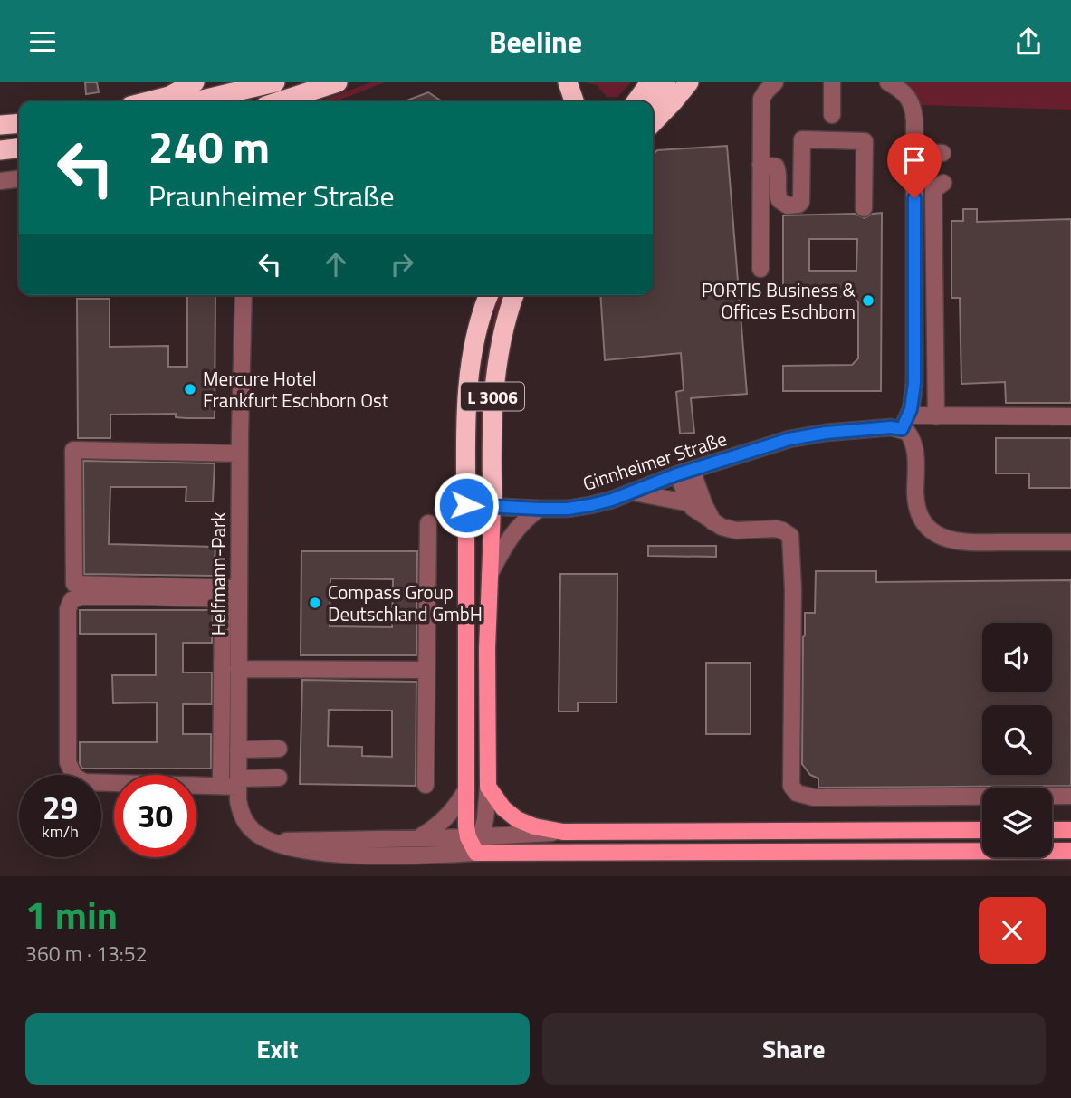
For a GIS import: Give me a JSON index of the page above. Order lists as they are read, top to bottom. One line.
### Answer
{"streets":{"highway":["L 3006"],"street":["Ginnheimer Straße","Helfmann-Park"]},"crossings":[["L 3006","Ginnheimer Straße"],["L 3006","Helfmann-Park"]],"places":["PORTIS Business & Offices Eschborn","Mercure Hotel Frankfurt Eschborn Ost","Compass Group Deutschland GmbH"],"page":{"header":"Beeline","turn":["240 m","Praunheimer Straße"],"speed":"29 km/h","limit":"30","heading":["1 min","360 m · 13:52"],"buttons":["Exit","Share"]}}
